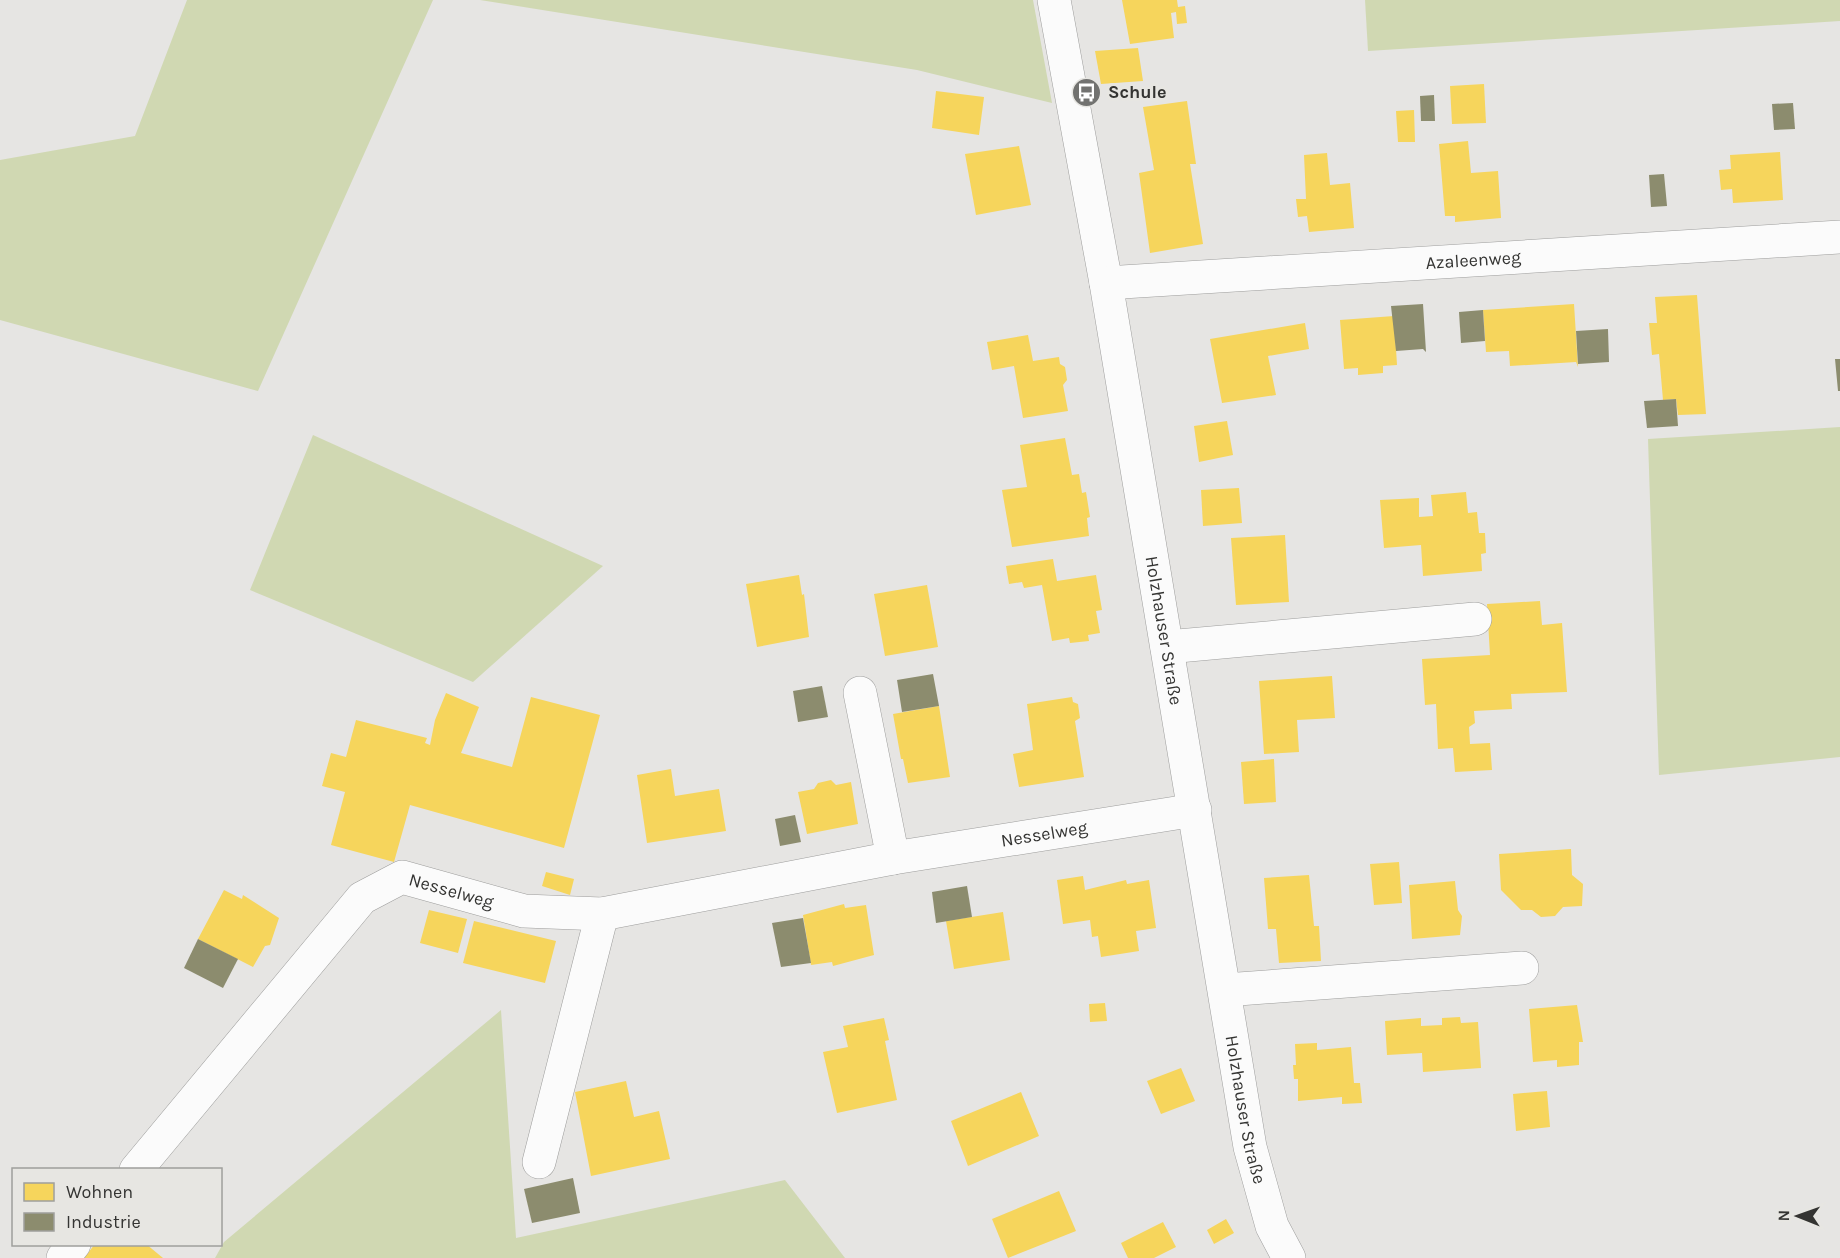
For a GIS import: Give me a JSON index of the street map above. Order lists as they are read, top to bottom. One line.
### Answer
{"streets":{"street":["Azaleenweg","Holzhauser Straße","Nesselweg"]},"crossings":[["Azaleenweg","Holzhauser Straße"],["Holzhauser Straße","Nesselweg"]],"places":{"bus stop":["Schule"]},"legend":["Wohnen","Industrie"],"north":"left"}
